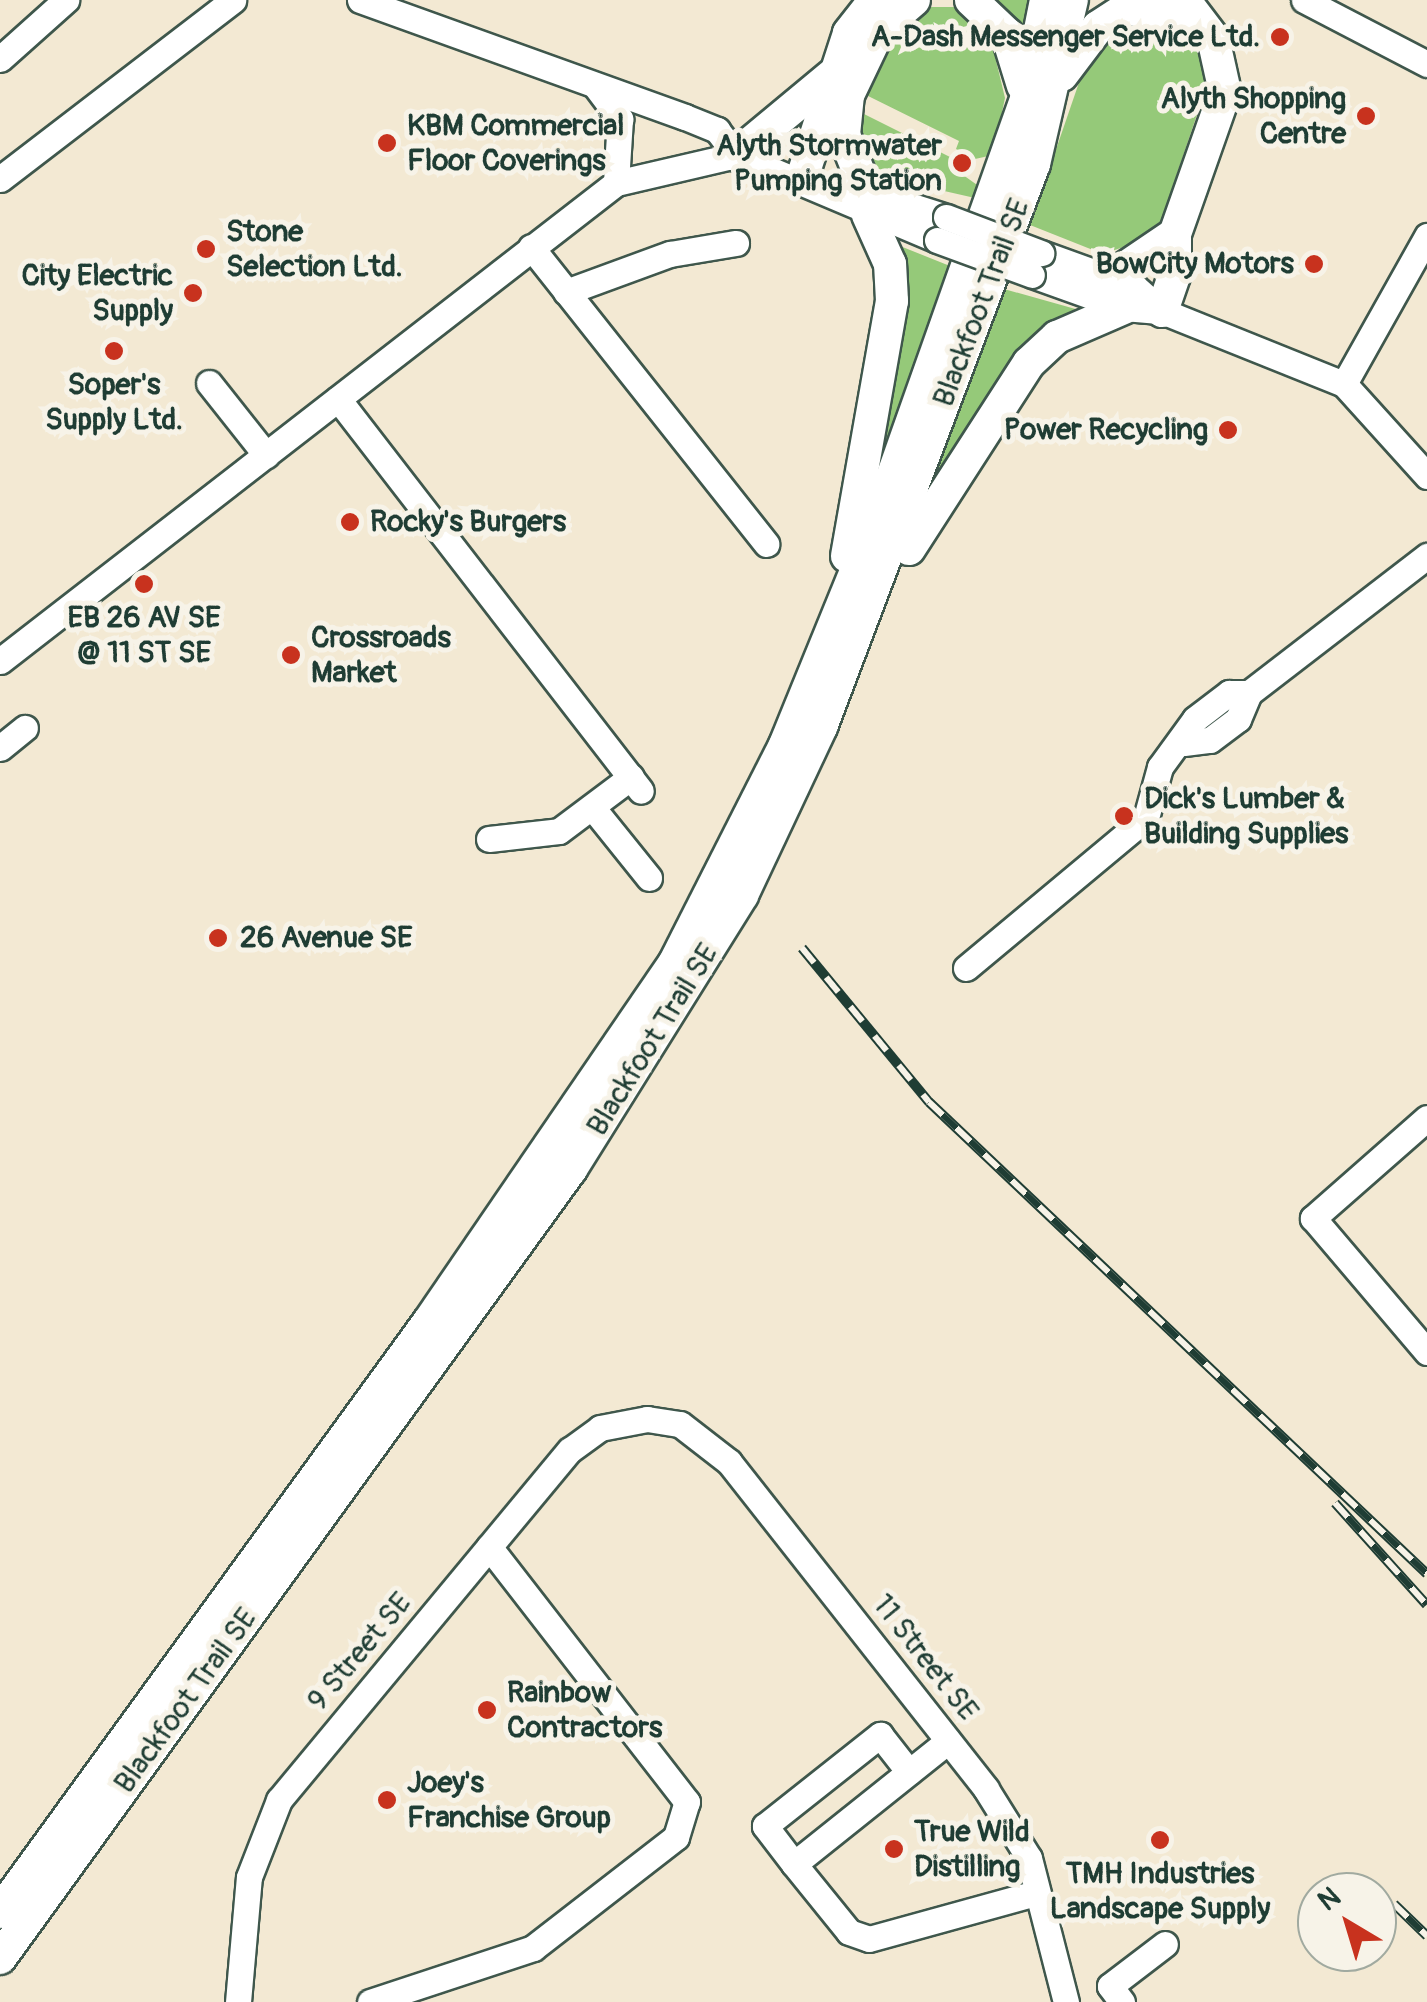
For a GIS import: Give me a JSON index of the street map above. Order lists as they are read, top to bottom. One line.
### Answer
{"streets":{"main road":["Blackfoot Trail SE"],"street":["9 Street SE","11 Street SE"]},"crossings":[["9 Street SE","11 Street SE"]],"places":["A-Dash Messenger Service Ltd.","Alyth Shopping Centre","KBM Commercial Floor Coverings","Alyth Stormwater Pumping Station","Stone Selection Ltd.","BowCity Motors","City Electric Supply","Soper's Supply Ltd.","Power Recycling","Rocky's Burgers","EB 26 AV SE @ 11 ST SE","Crossroads Market","Dick's Lumber & Building Supplies","26 Avenue SE","Rainbow Contractors","Joey's Franchise Group","TMH Industries Landscape Supply","True Wild Distilling"],"north":"top left"}
